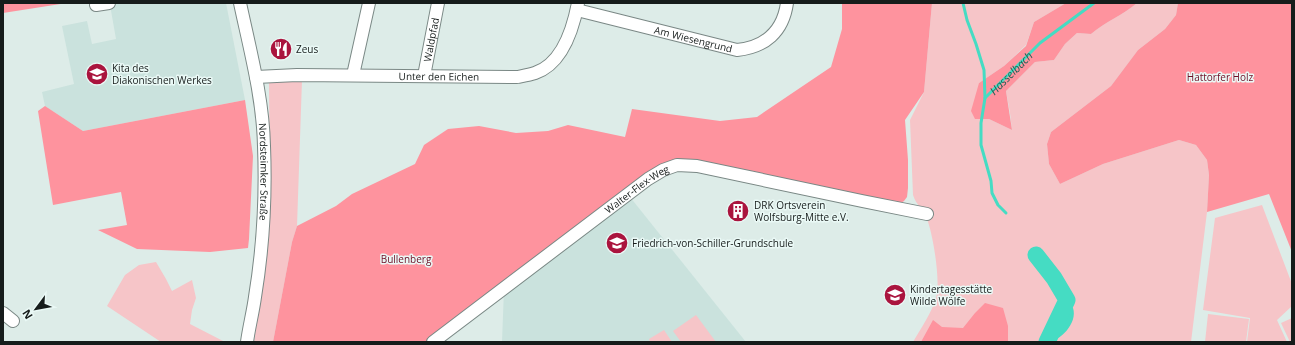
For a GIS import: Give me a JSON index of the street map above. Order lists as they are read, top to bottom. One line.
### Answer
{"streets":{"street":["Waldpfad","Am Wiesengrund","Unter den Eichen","Nordsteimker Straße","Walter-Flex-Weg"]},"crossings":[["Waldpfad","Unter den Eichen"],["Am Wiesengrund","Unter den Eichen"],["Unter den Eichen","Nordsteimker Straße"]],"water":["Hasselbach"],"parks":["Hattorfer Holz","Bullenberg"],"places":{"restaurant":["Zeus"],"school or university":["Kita des Diakonischen Werkes","Friedrich-von-Schiller-Grundschule","Kindertagesstätte Wilde Wölfe"],"building":["DRK Ortsverein Wolfsburg-Mitte e.V."]},"north":"bottom left"}
